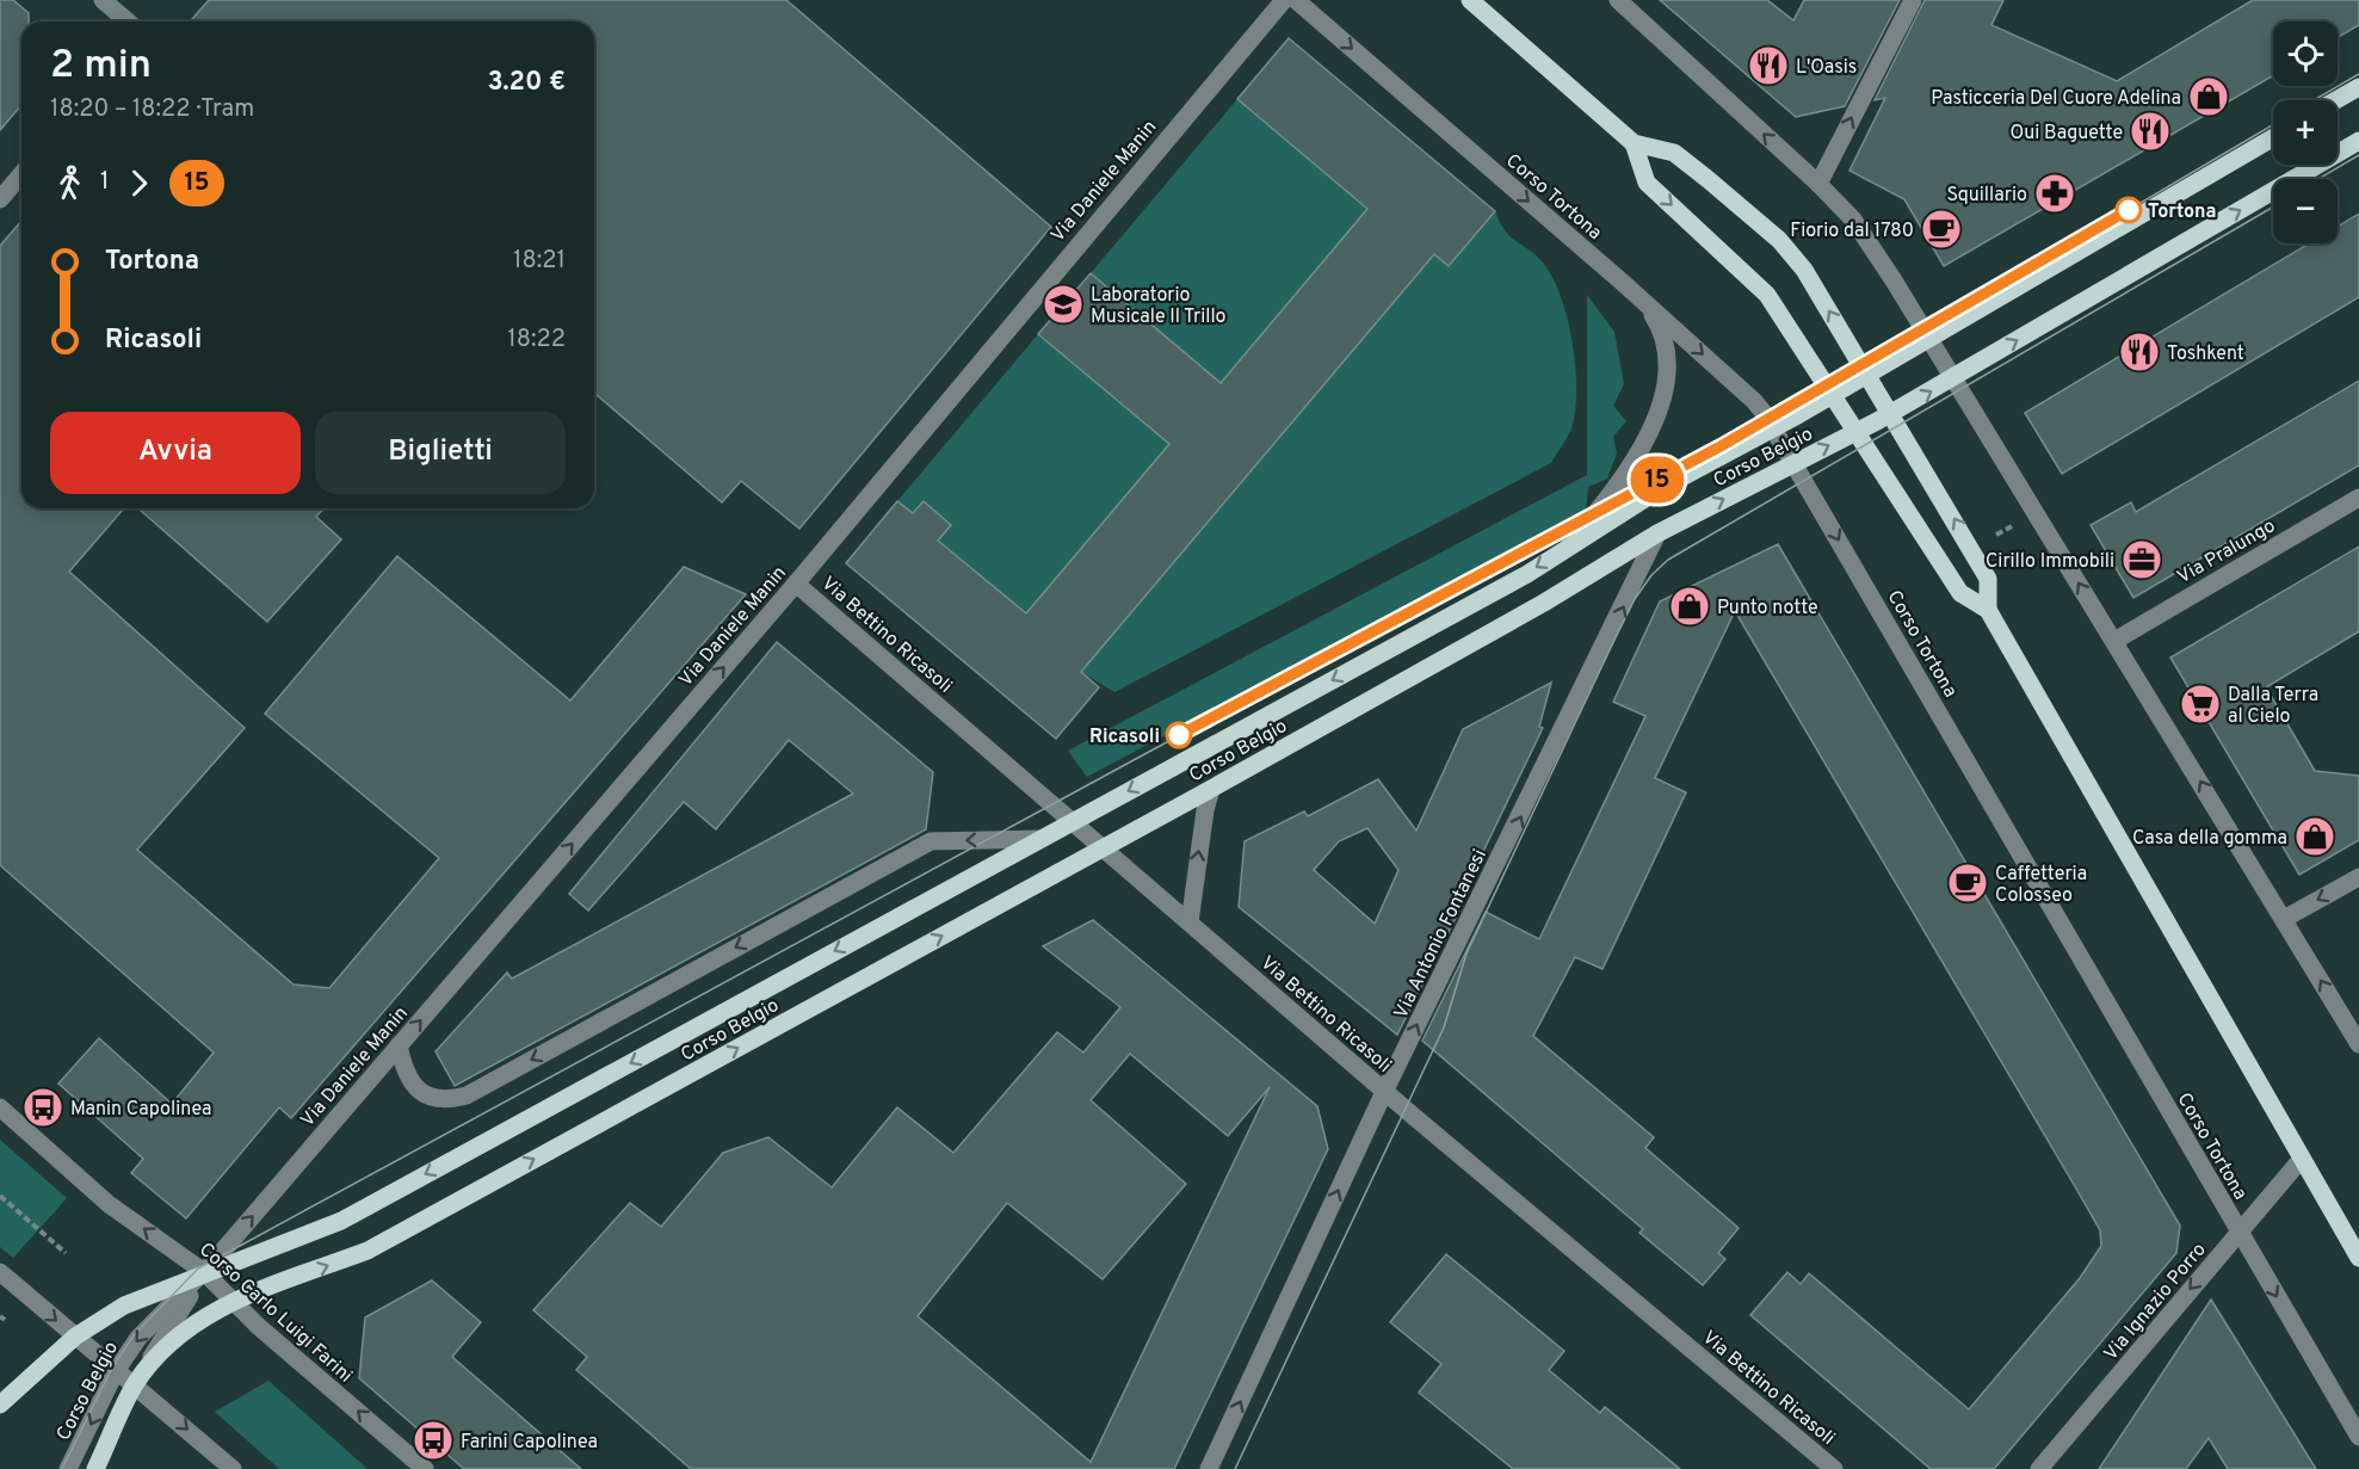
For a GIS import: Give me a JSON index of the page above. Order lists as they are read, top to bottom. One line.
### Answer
{"streets":{"main road":["Corso Belgio"],"street":["Via Daniele Manin","Corso Tortona","Via Pralungo","Via Bettino Ricasoli","Via Antonio Fontanesi","Via Ignazio Porro","Corso Carlo Luigi Farini"]},"crossings":[["Via Daniele Manin","Corso Belgio"],["Via Daniele Manin","Via Bettino Ricasoli"],["Via Daniele Manin","Corso Carlo Luigi Farini"],["Corso Tortona","Corso Belgio"],["Corso Tortona","Via Ignazio Porro"],["Corso Belgio","Via Bettino Ricasoli"],["Corso Belgio","Via Antonio Fontanesi"],["Corso Belgio","Corso Carlo Luigi Farini"],["Via Bettino Ricasoli","Via Antonio Fontanesi"]],"one_way":["Via Daniele Manin","Corso Tortona","Via Antonio Fontanesi","Via Ignazio Porro"],"places":{"restaurant":["L'Oasis","Oui Baguette","Toshkent"],"shop":["Pasticceria Del Cuore Adelina","Punto notte","Casa della gomma"],"pharmacy":["Squillario"],"other":["Tortona","Ricasoli"],"cafe":["Fiorio dal 1780","Caffetteria Colosseo"],"school or university":["Laboratorio Musicale Il Trillo"],"office":["Cirillo Immobili"],"supermarket":["Dalla Terra al Cielo"],"bus stop":["Manin Capolinea","Farini Capolinea"]},"lines":["tram line 15"],"page":{"on_map":"15","map_buttons":["+","−"],"heading":["2 min","18:20 – 18:22 · Tram","3.20 €"],"legs":["1","15"],"list":[{"name":"Tortona","value":"18:21"},{"name":"Ricasoli","value":"18:22"}],"buttons":["Avvia","Biglietti"]}}
